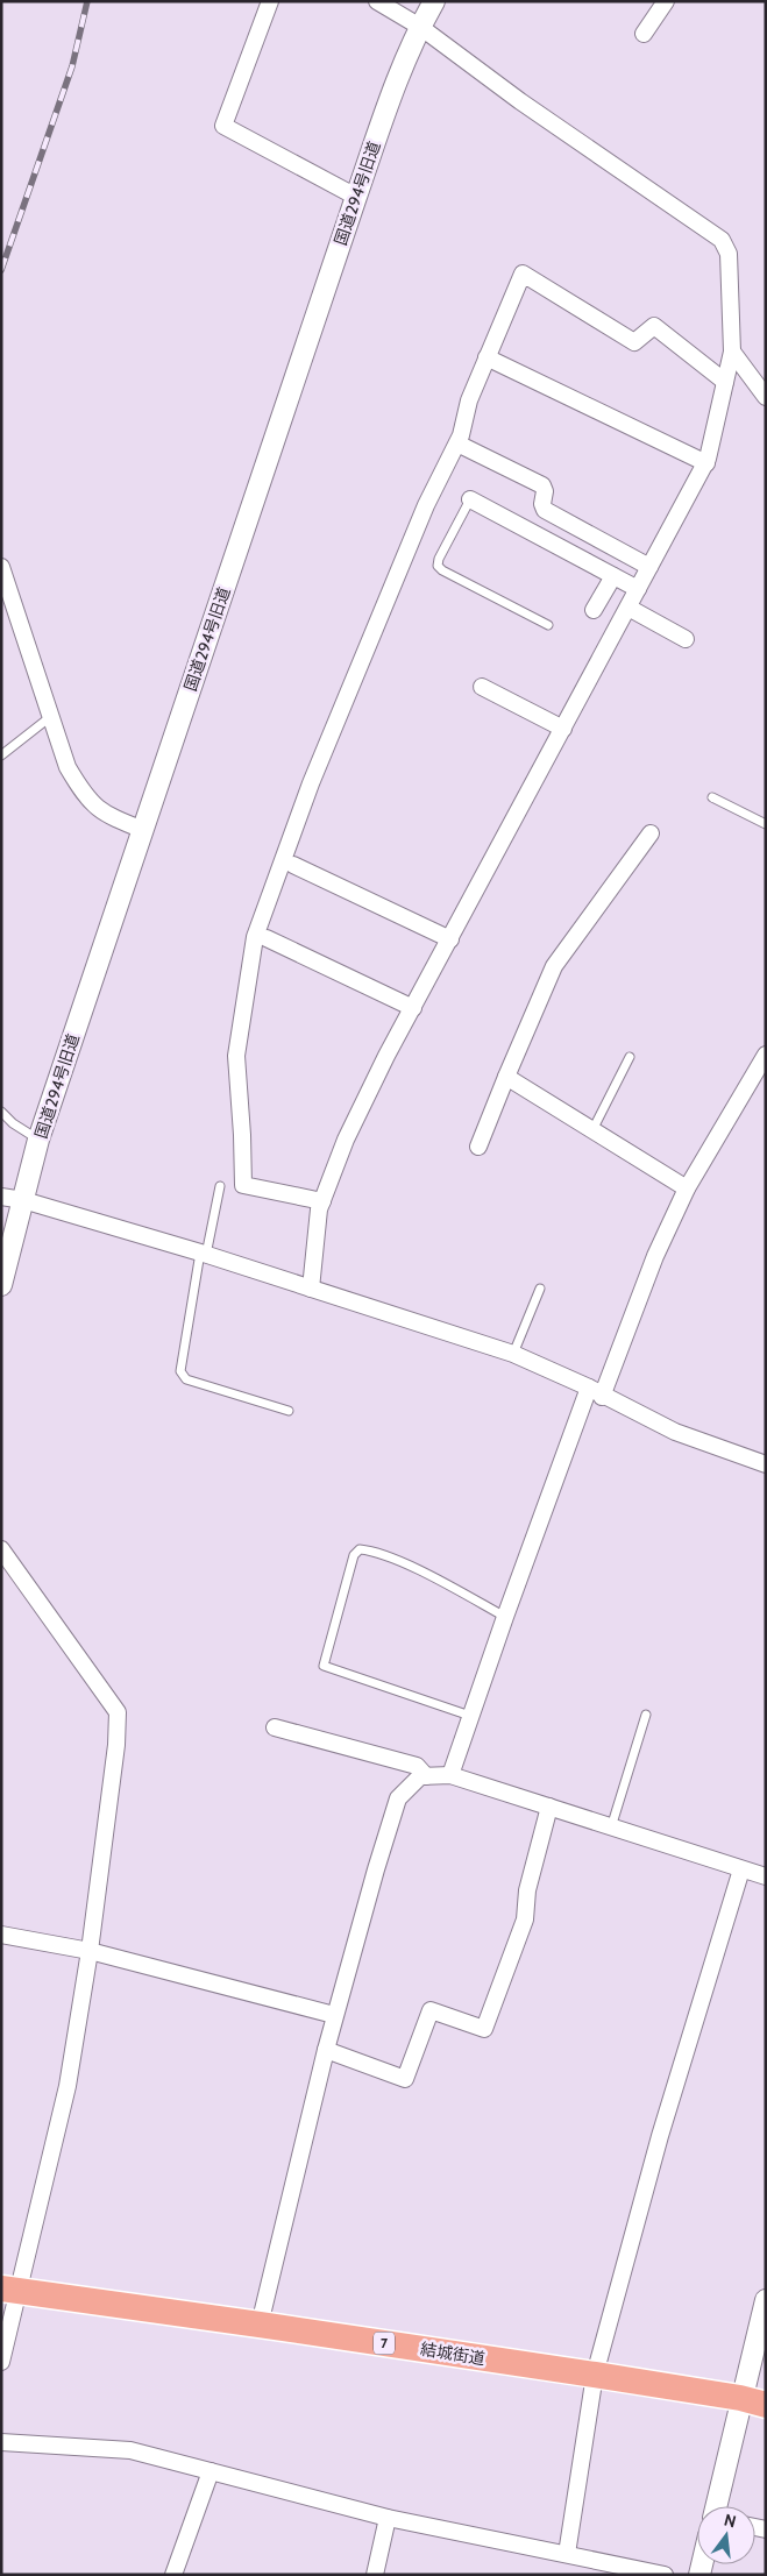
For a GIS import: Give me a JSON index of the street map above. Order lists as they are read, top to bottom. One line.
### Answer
{"streets":{"main road":["7","結城街道"],"street":["国道294号旧道"]},"north":"top"}
